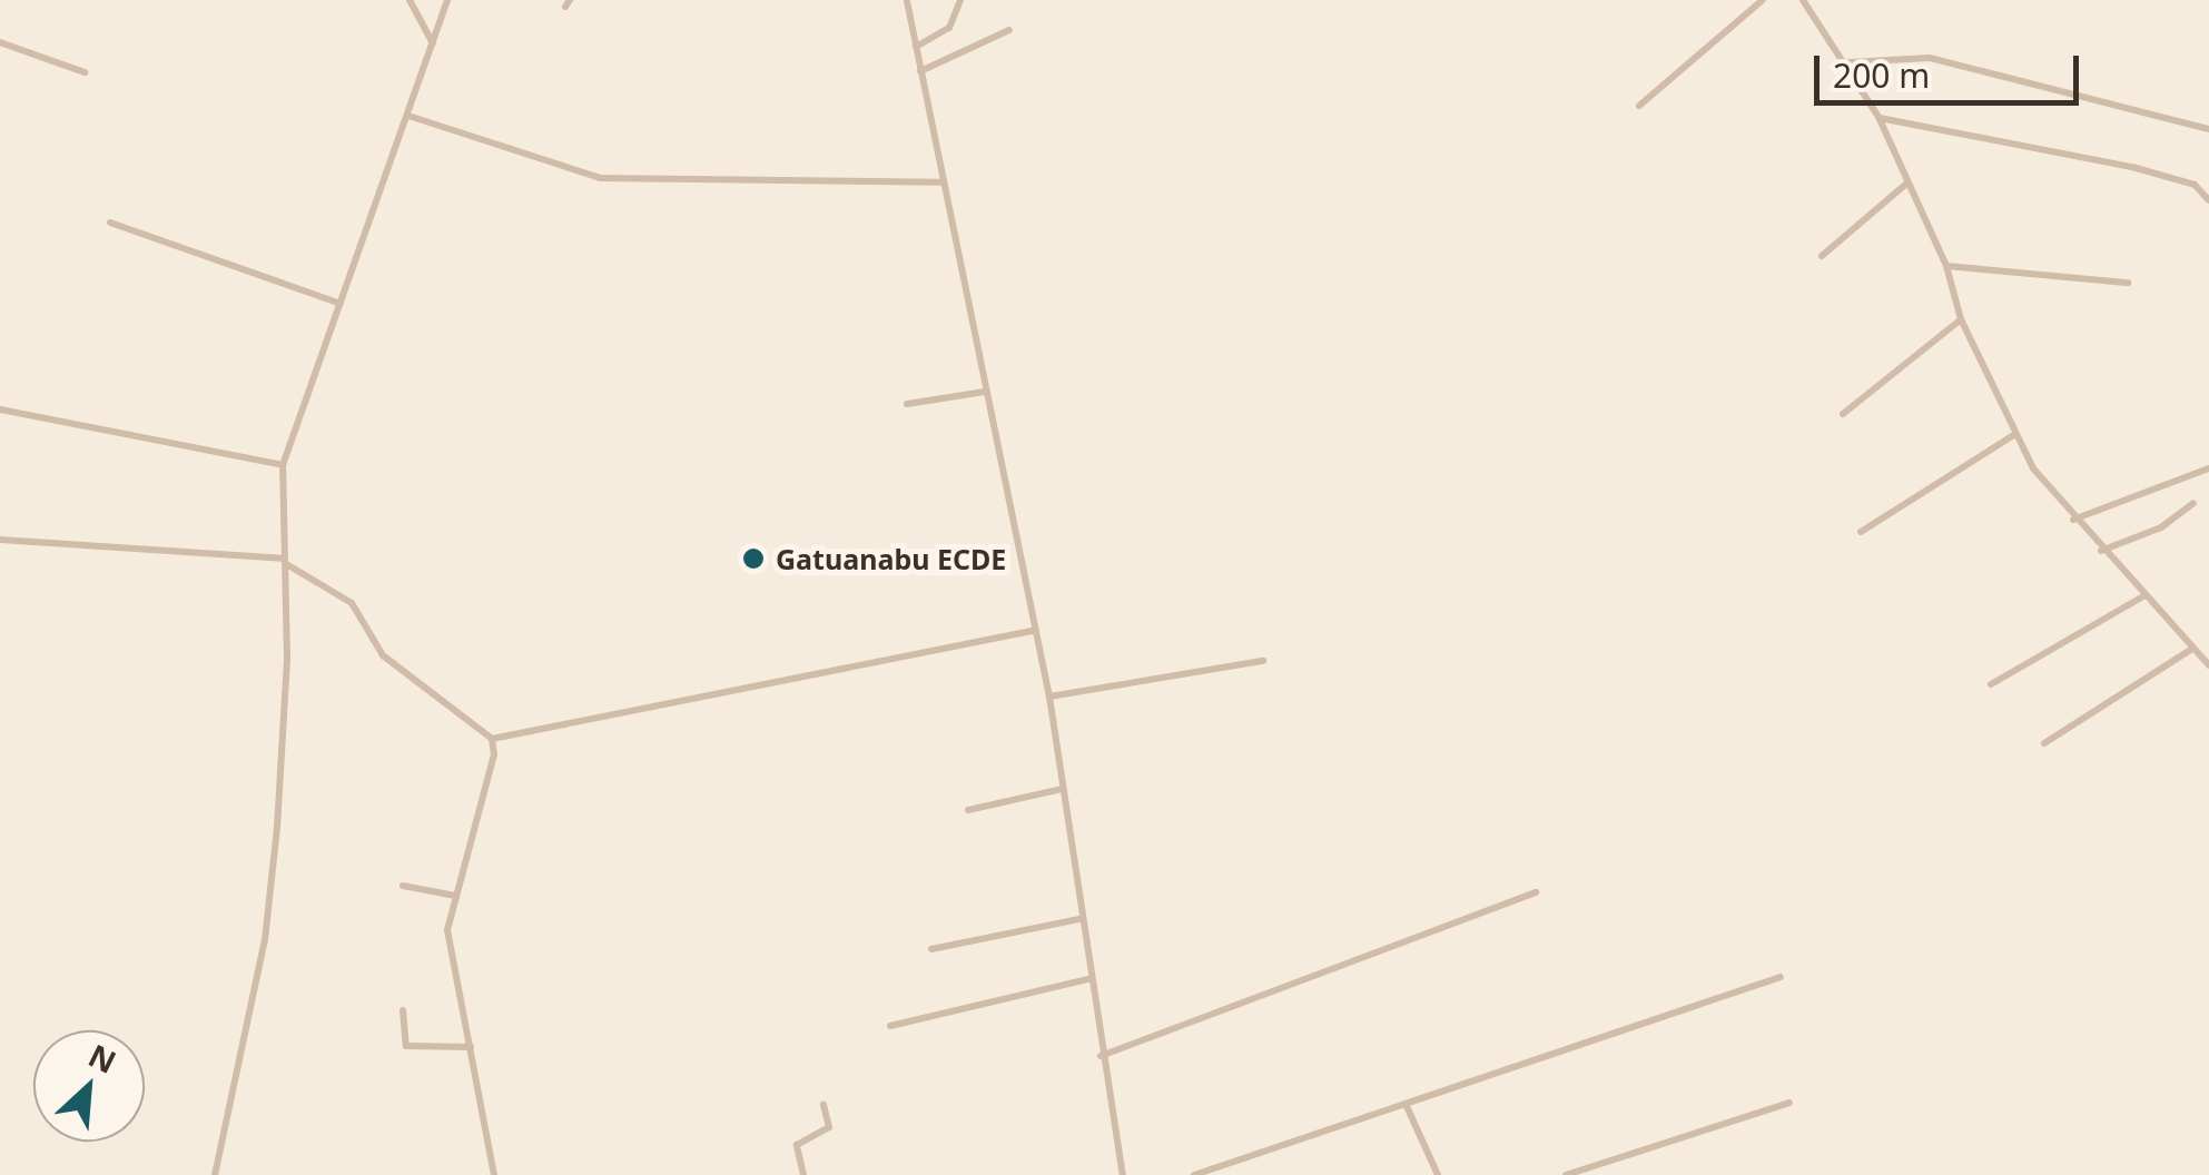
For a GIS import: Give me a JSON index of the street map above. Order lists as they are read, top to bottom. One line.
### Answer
{"places":["Gatuanabu ECDE"],"scale_bar":"200 m","north":"top right"}
